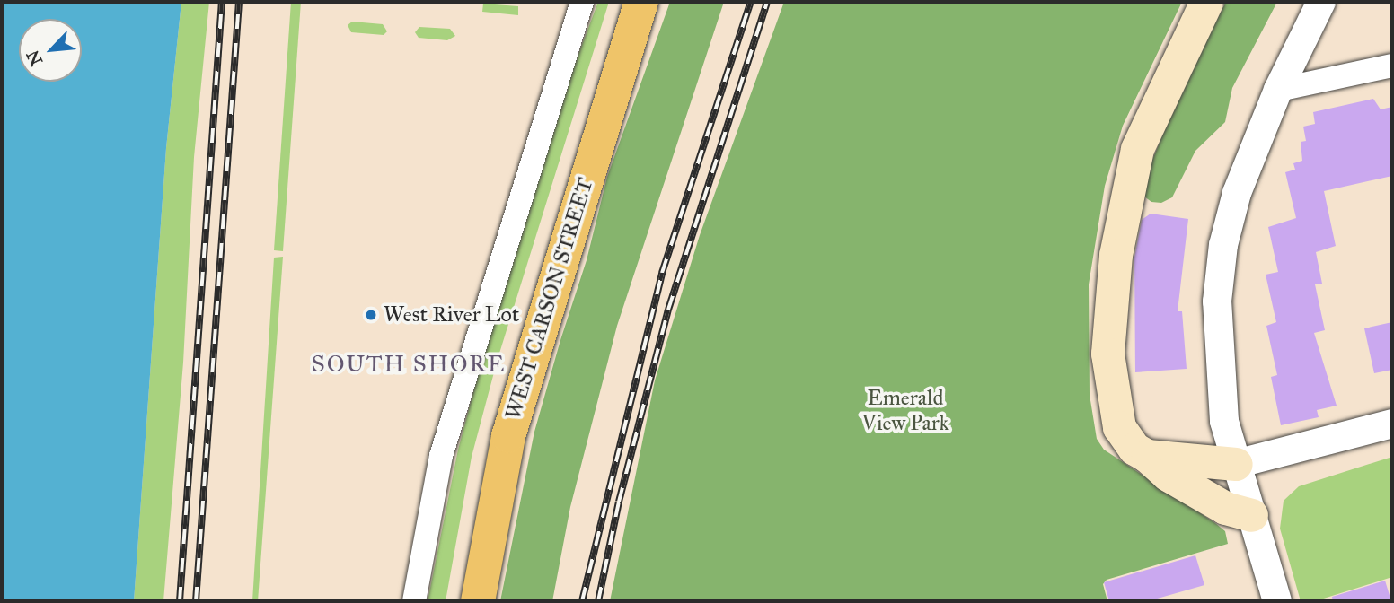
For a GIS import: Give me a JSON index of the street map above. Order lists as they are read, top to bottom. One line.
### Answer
{"streets":{"main road":["WEST CARSON STREET"]},"districts":["SOUTH SHORE"],"parks":["Emerald View Park"],"places":["West River Lot"],"north":"bottom left"}
